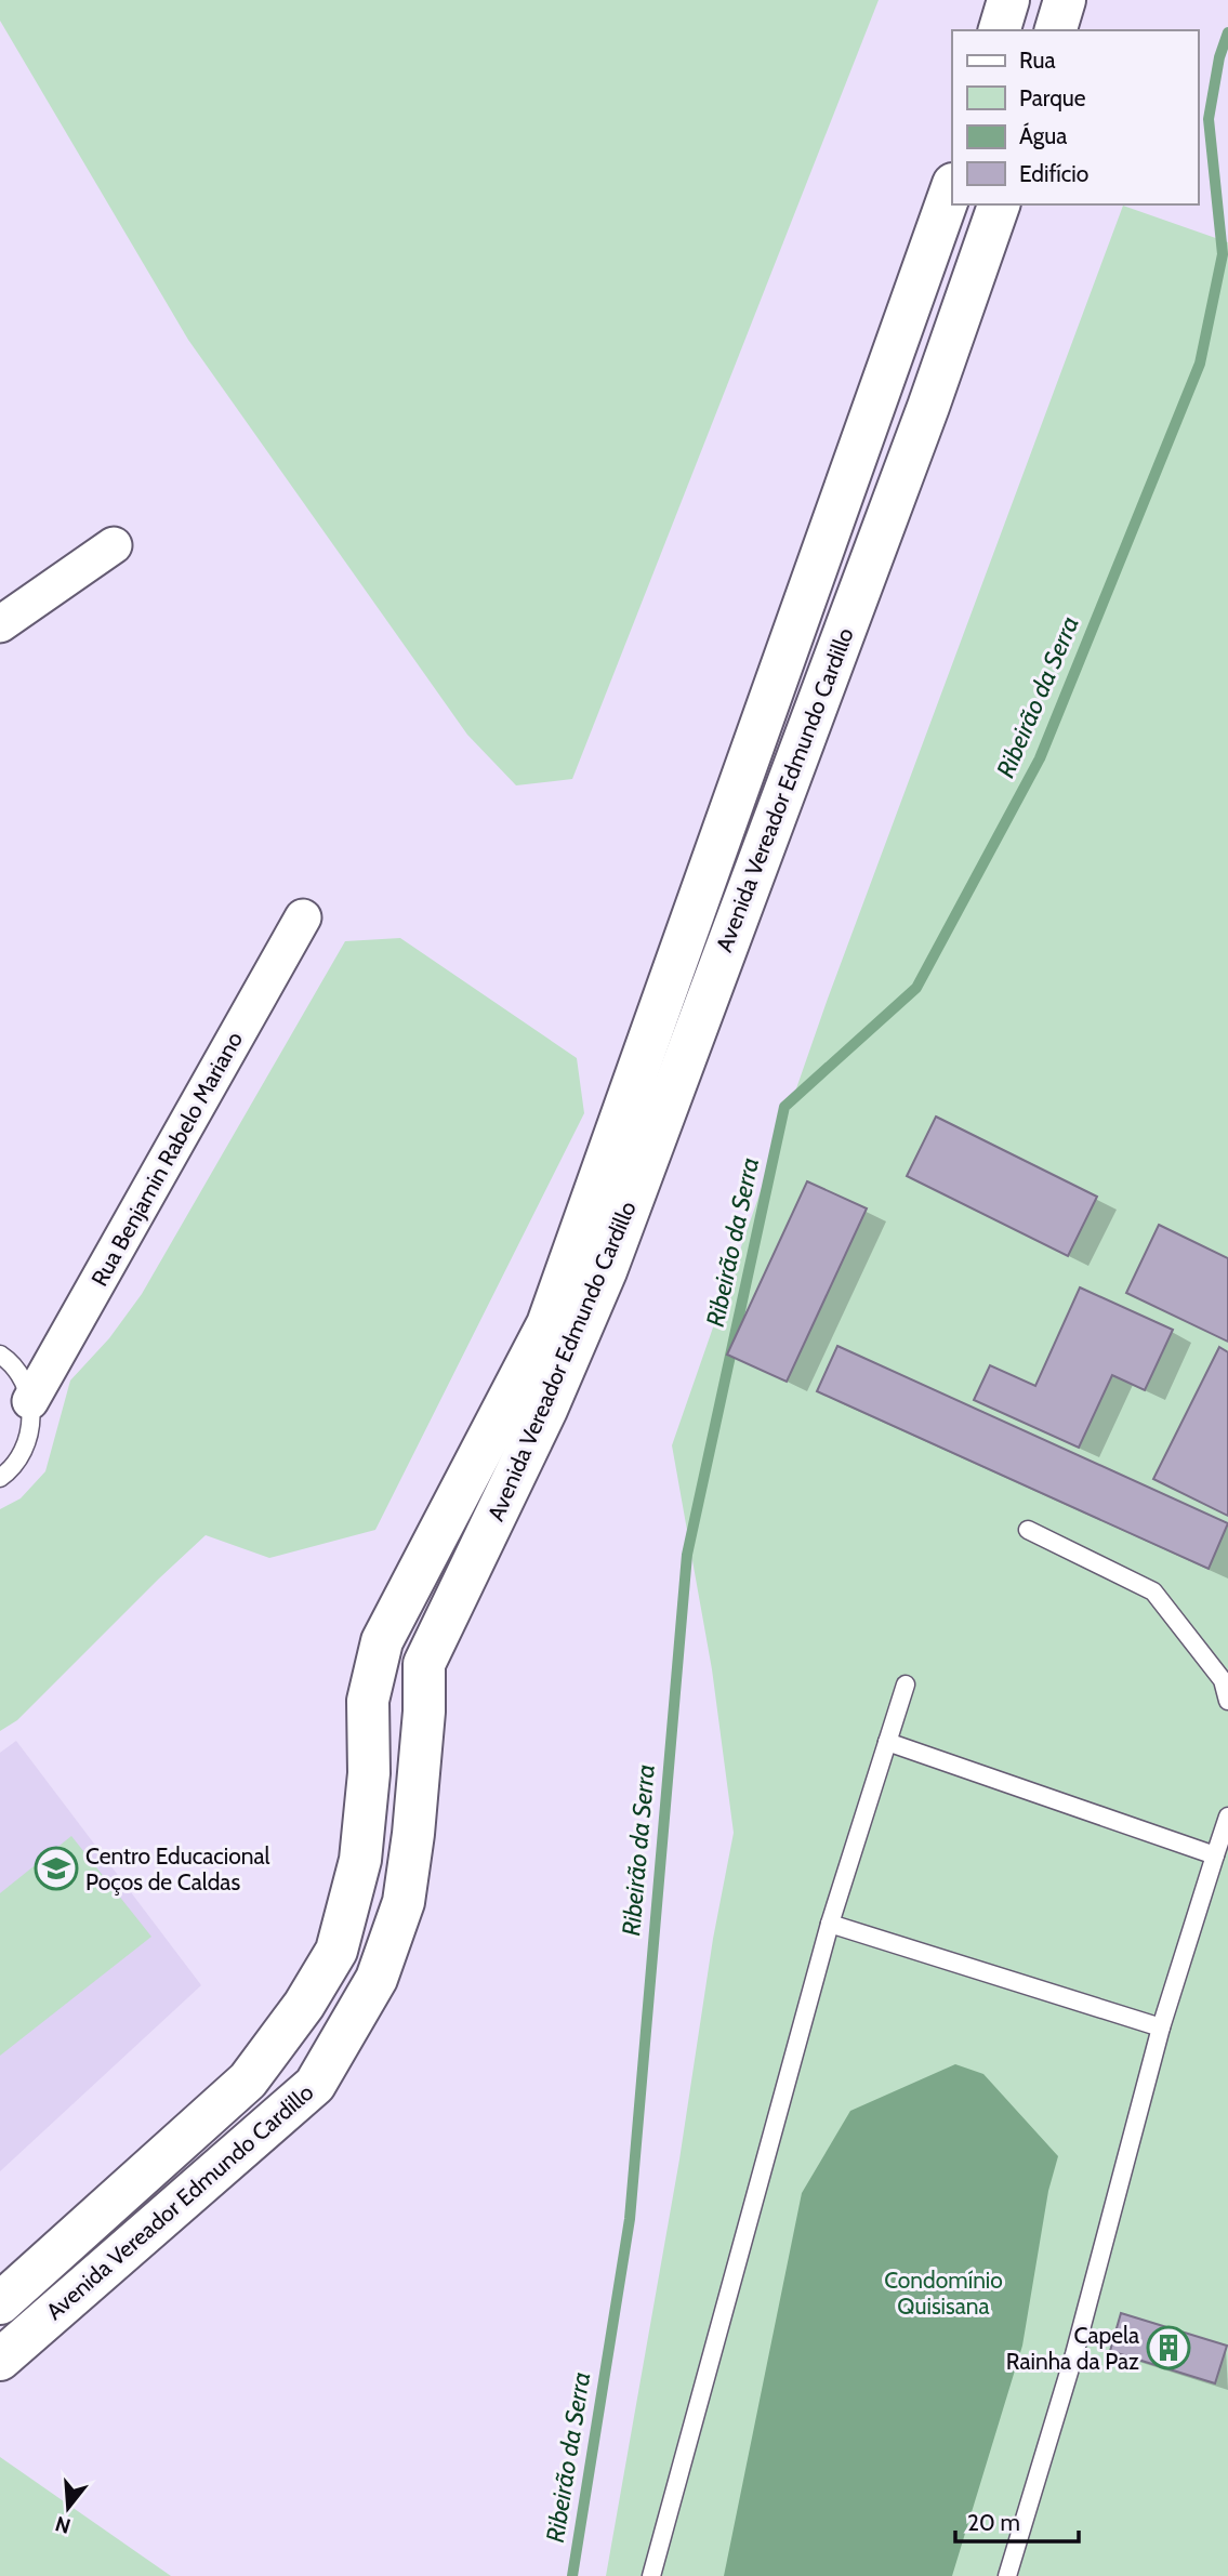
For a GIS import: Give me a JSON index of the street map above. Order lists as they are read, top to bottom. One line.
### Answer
{"streets":{"main road":["Avenida Vereador Edmundo Cardillo"],"street":["Rua Benjamin Rabelo Mariano"]},"water":["Ribeirão da Serra"],"parks":["Condomínio Quisisana"],"places":{"school or university":["Centro Educacional Poços de Caldas"],"building":["Capela Rainha da Paz"]},"legend":["Rua","Parque","Água","Edifício"],"scale_bar":"20 m","north":"bottom"}
